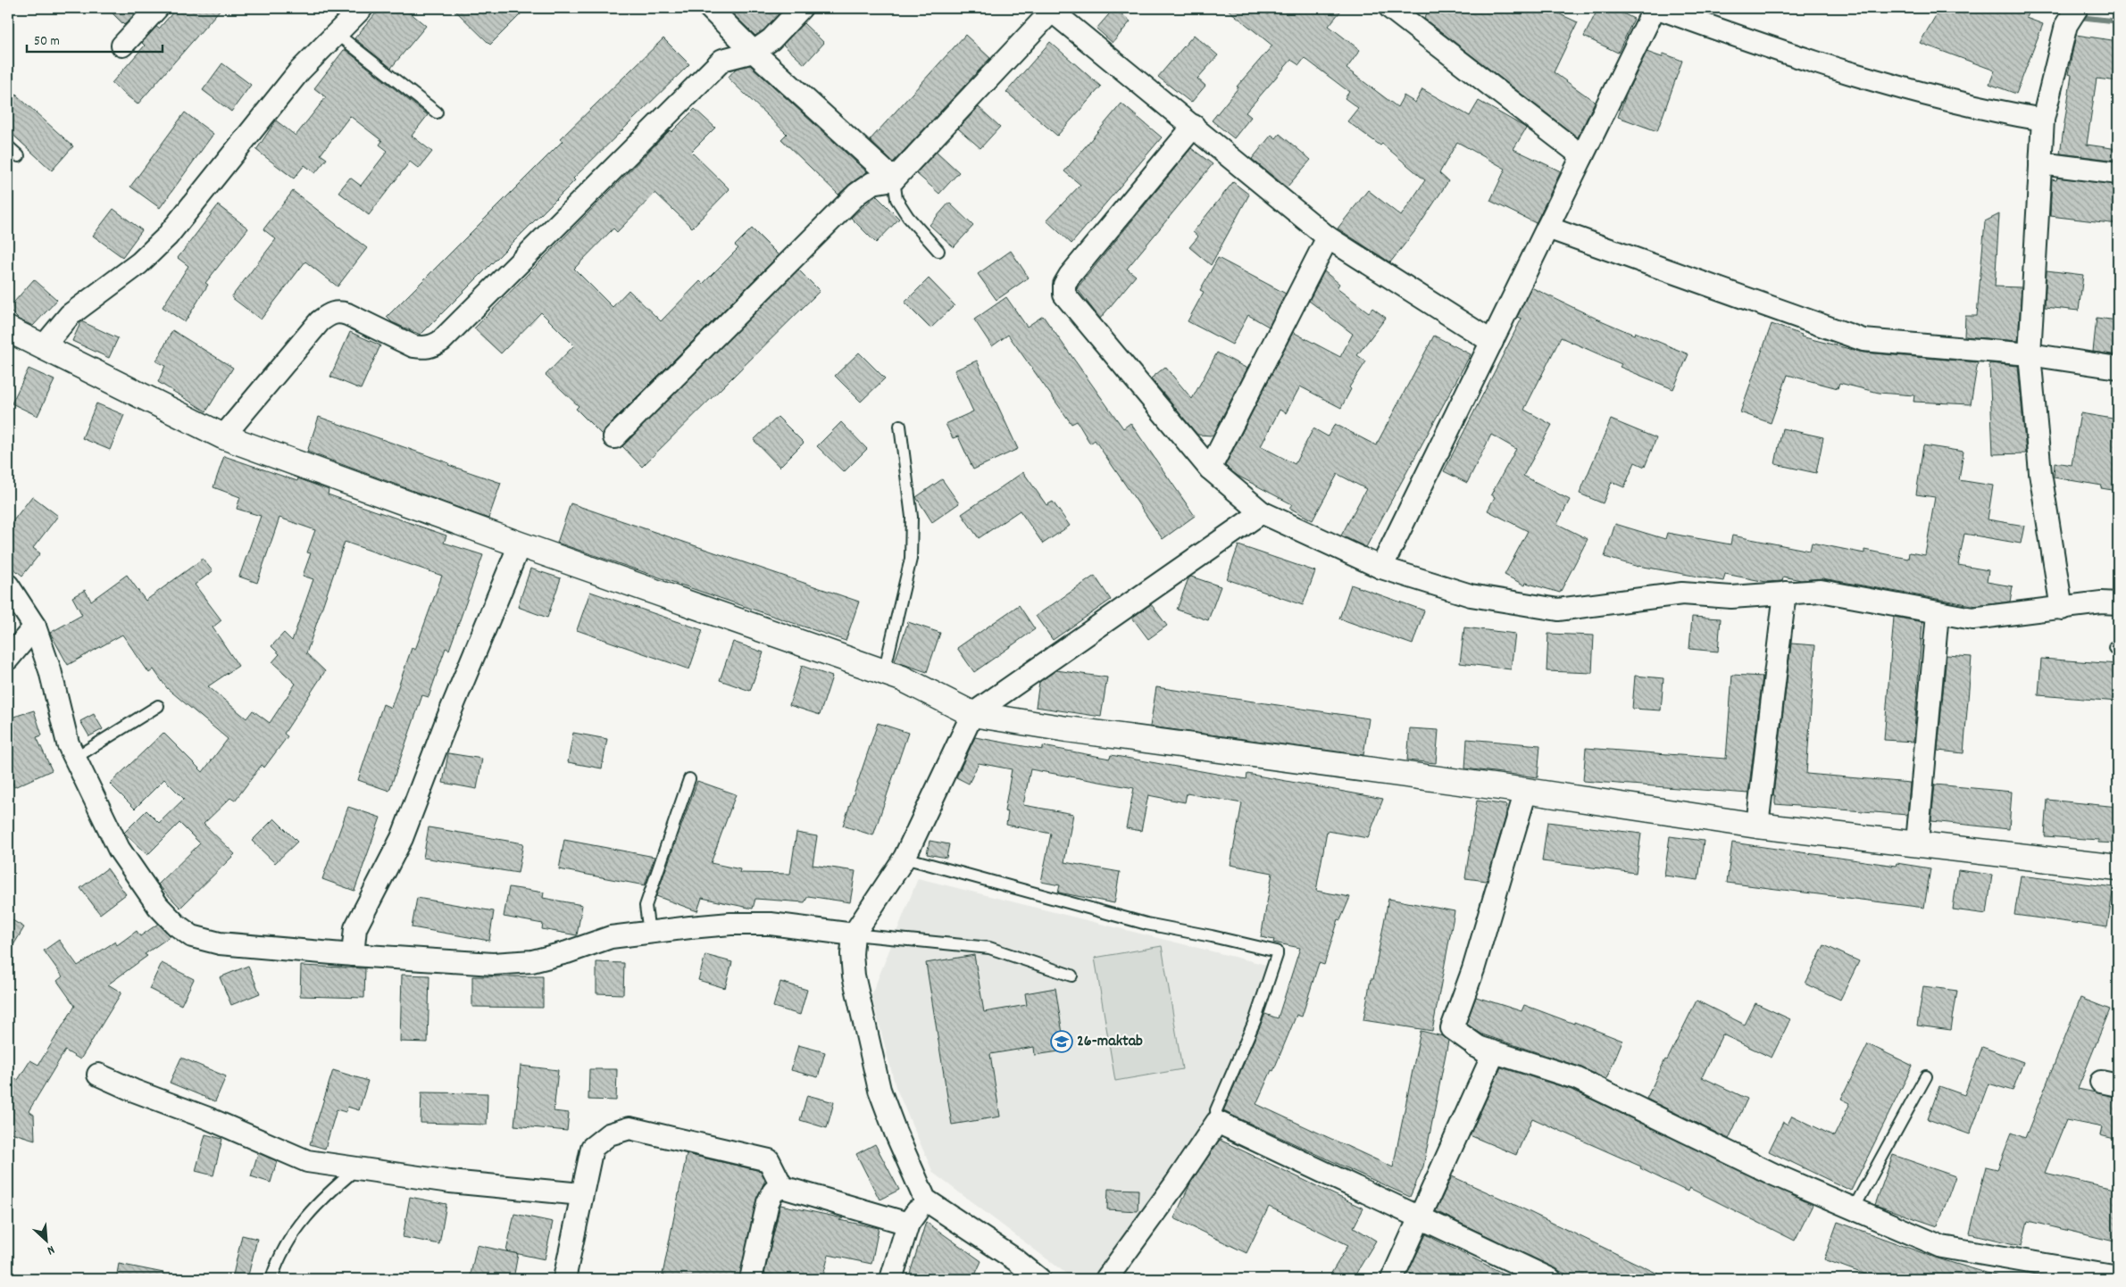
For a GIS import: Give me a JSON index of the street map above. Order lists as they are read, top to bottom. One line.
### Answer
{"places":{"school or university":["26-maktab"]},"scale_bar":"50 m","north":"bottom right"}
